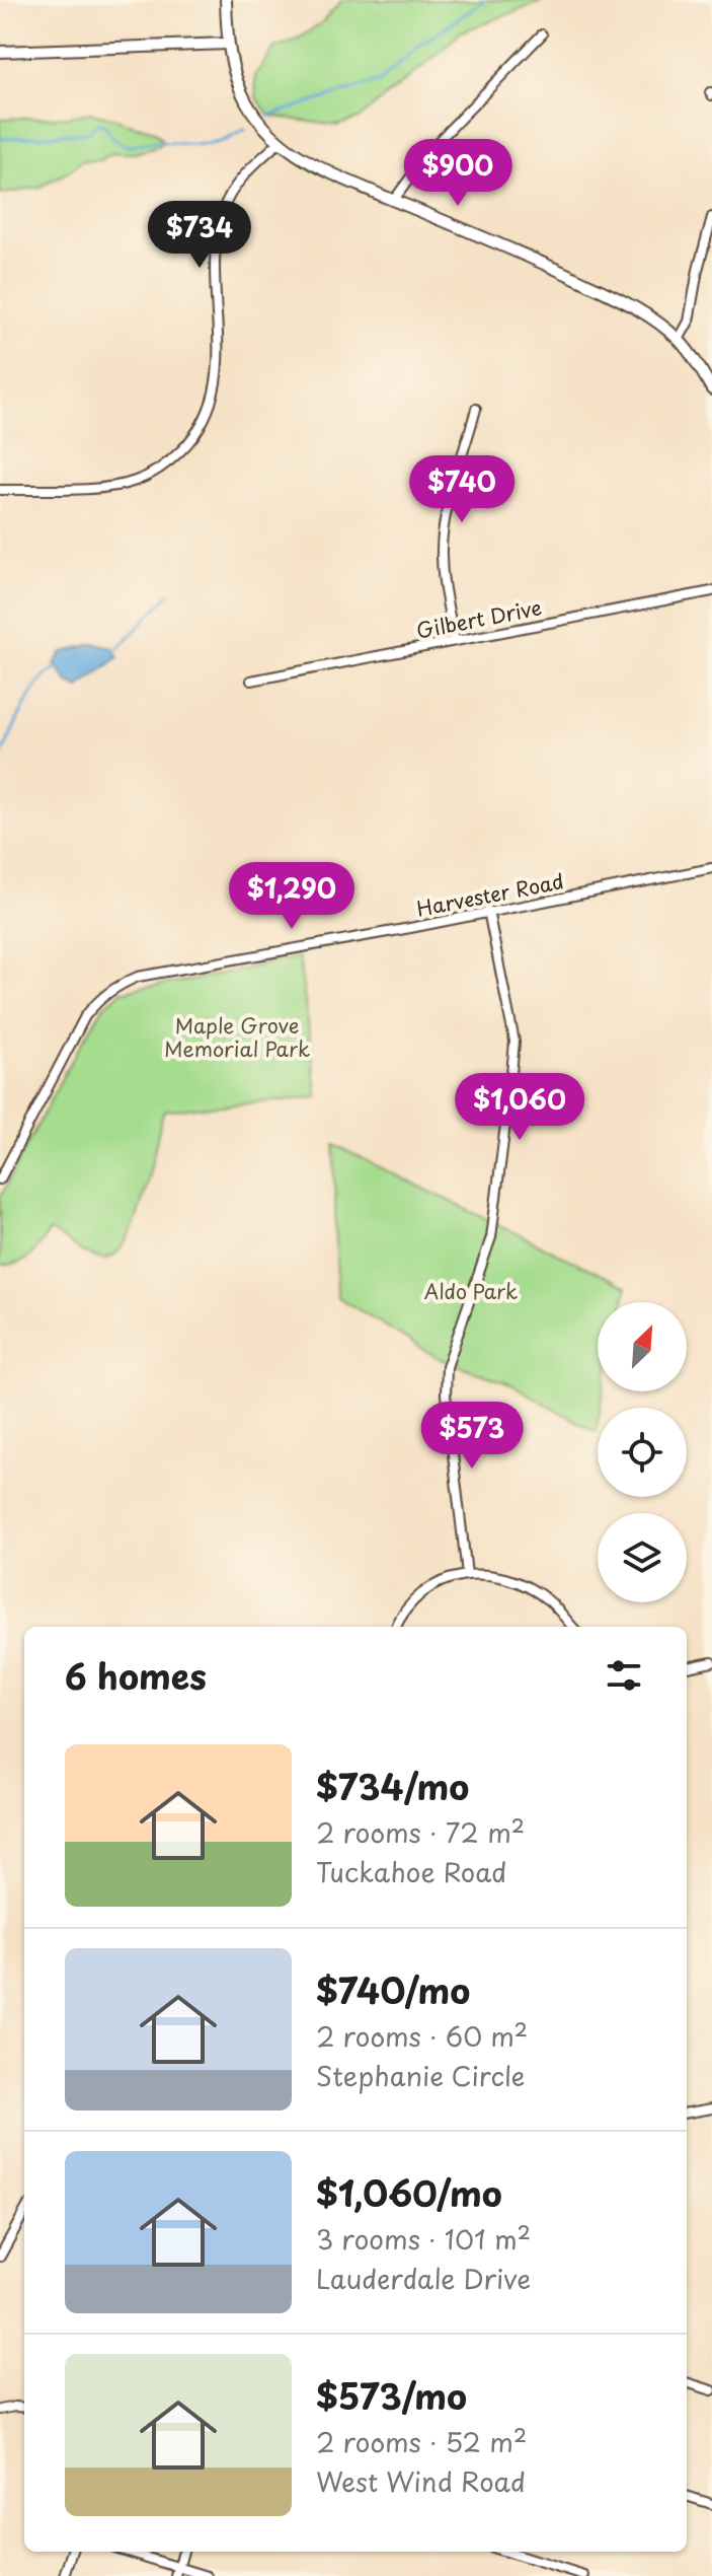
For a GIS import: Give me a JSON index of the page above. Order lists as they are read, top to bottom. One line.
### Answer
{"streets":{"street":["Gilbert Drive","Harvester Road"]},"parks":["Maple Grove Memorial Park","Aldo Park"],"north":"top right","page":{"price":["$900","$734","$740","$1,290","$1,060","$573"],"heading":"6 homes","list":[{"name":"$734/mo","note":"2 rooms · 72 m² · Tuckahoe Road"},{"name":"$740/mo","note":"2 rooms · 60 m² · Stephanie Circle"},{"name":"$1,060/mo","note":"3 rooms · 101 m² · Lauderdale Drive"},{"name":"$573/mo","note":"2 rooms · 52 m² · West Wind Road"}]}}
